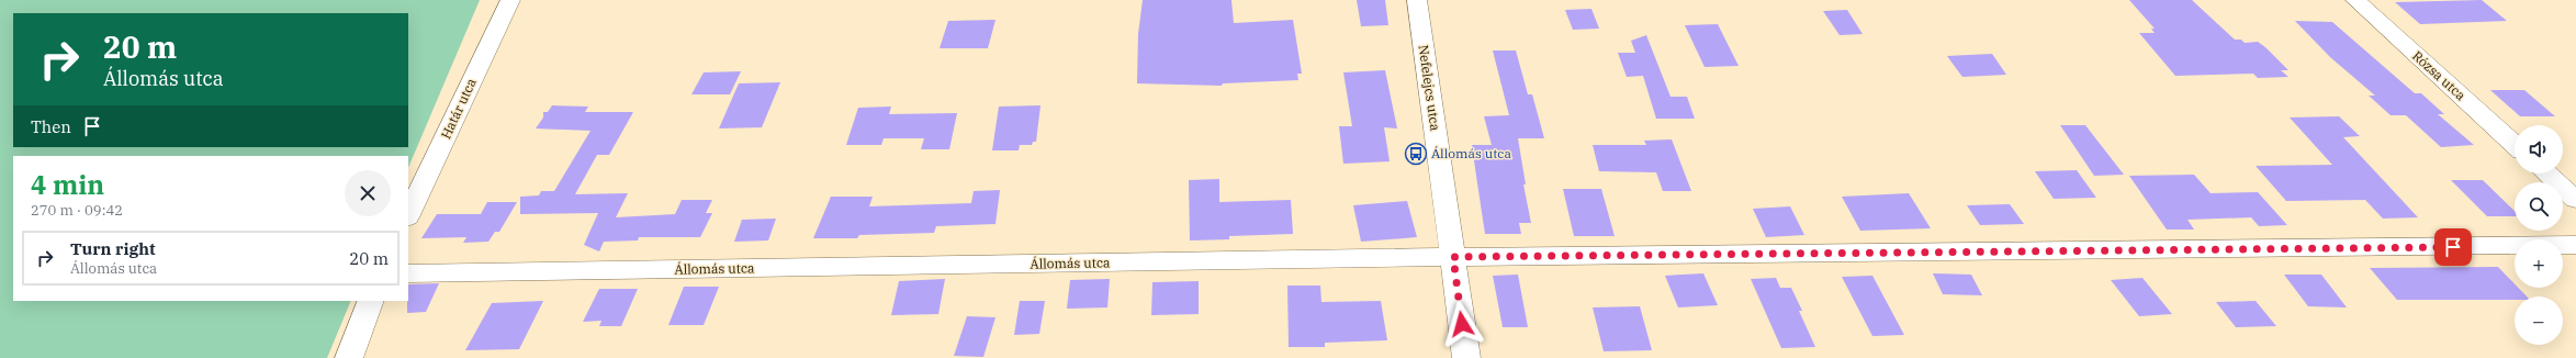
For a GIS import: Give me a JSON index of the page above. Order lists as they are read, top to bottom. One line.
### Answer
{"streets":{"street":["Rózsa utca","Nefelejcs utca","Határ utca","Állomás utca"]},"crossings":[["Nefelejcs utca","Állomás utca"]],"places":{"bus stop":["Állomás utca"]},"page":{"turn":["20 m","Állomás utca"],"then":"Then","map_buttons":["+","−"],"heading":["4 min","270 m · 09:42"],"list":[{"name":"Turn right","note":"Állomás utca","value":"20 m"}]}}
